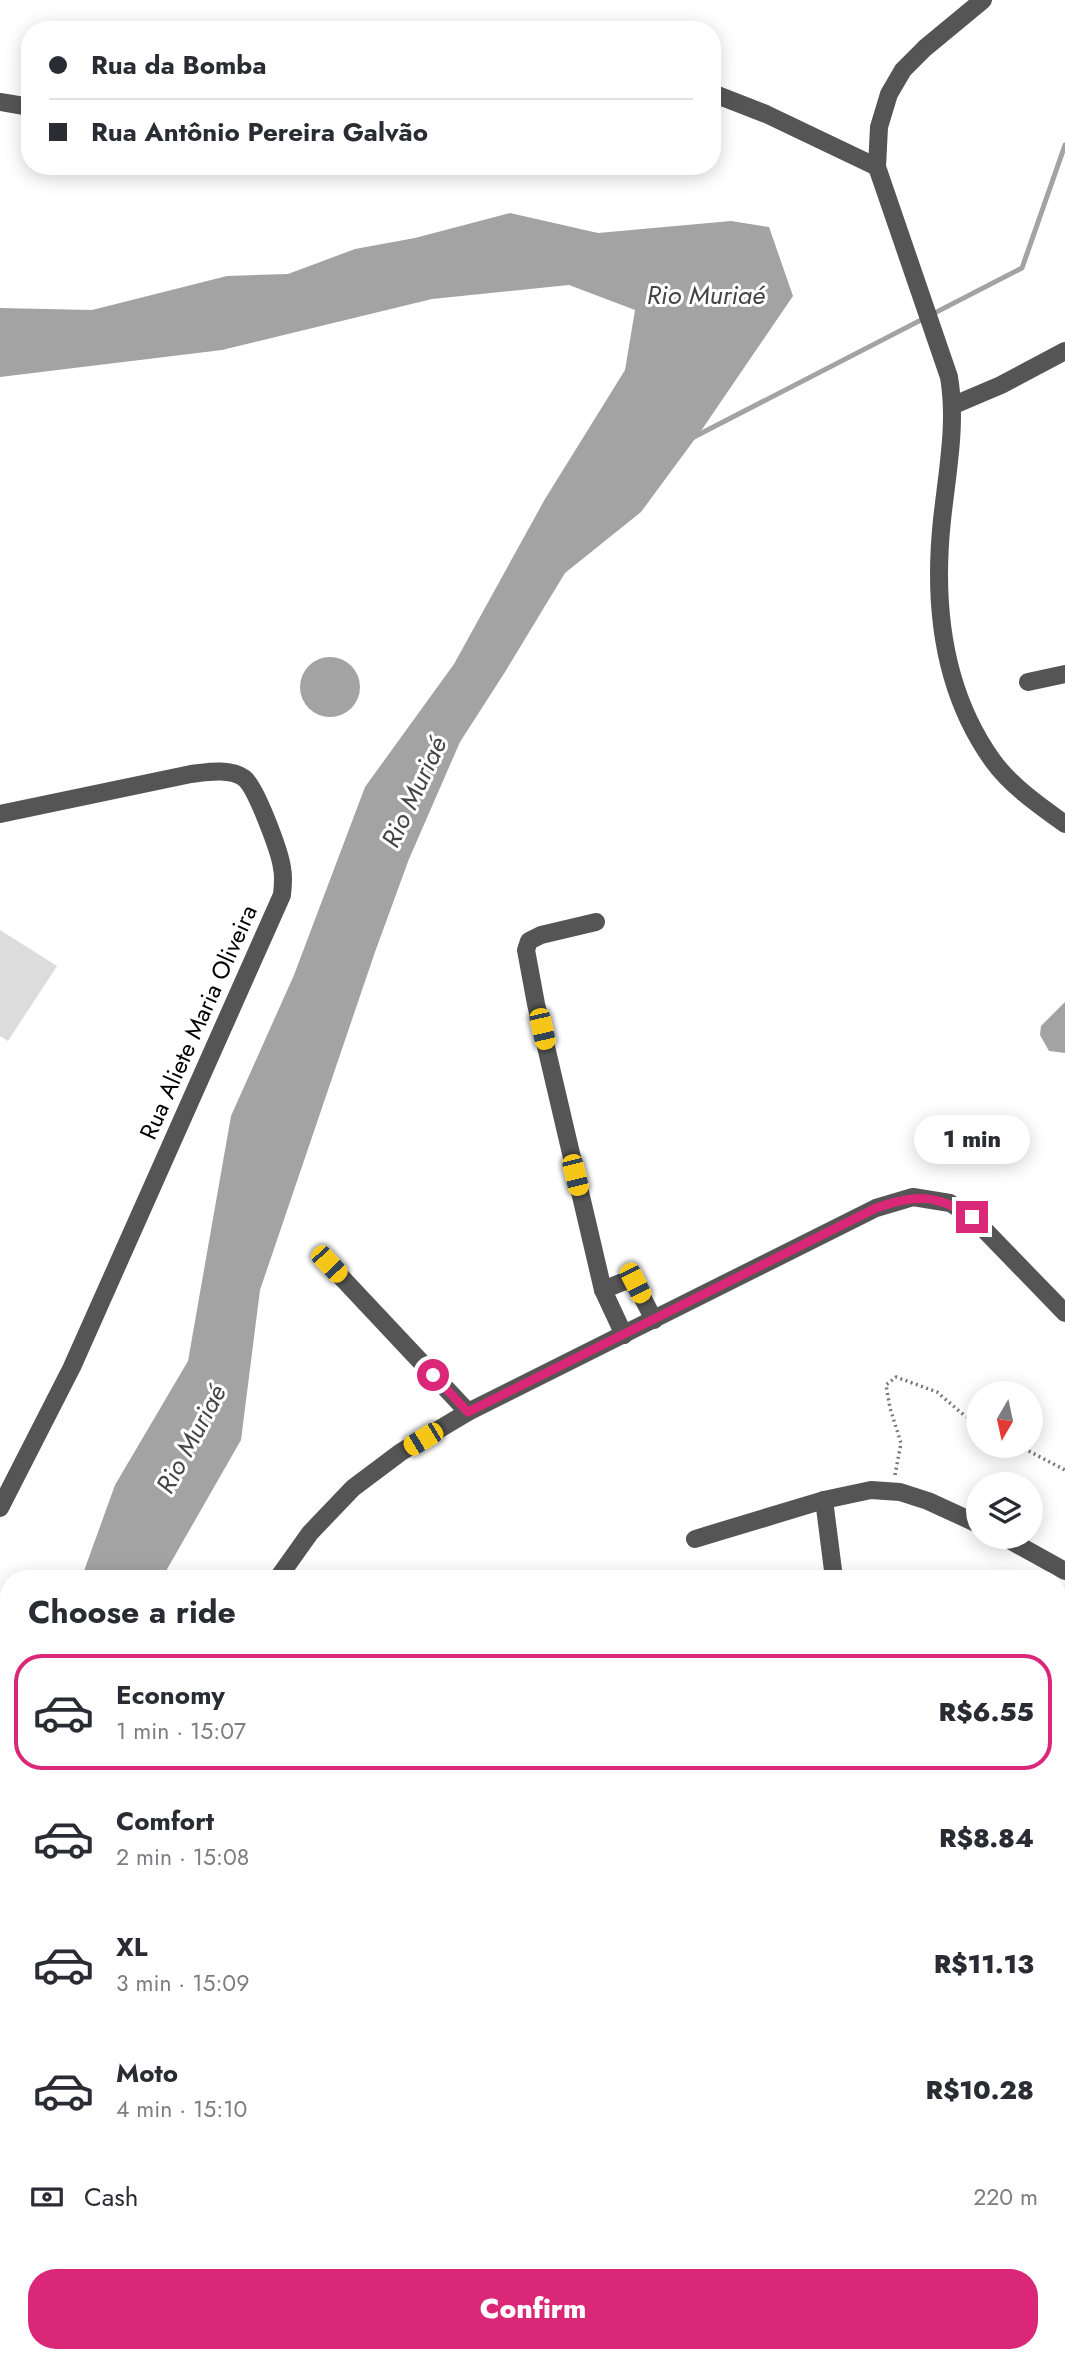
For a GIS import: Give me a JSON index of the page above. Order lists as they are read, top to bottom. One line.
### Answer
{"streets":{"street":["Rua Aliete Maria Oliveira"]},"water":["Rio Muriaé"],"north":"bottom","page":{"banner":["Rua da Bomba","Rua Antônio Pereira Galvão"],"bubble":"1 min","heading":"Choose a ride","list":[{"name":"Economy","note":"1 min · 15:07","value":"R$6.55"},{"name":"Comfort","note":"2 min · 15:08","value":"R$8.84"},{"name":"XL","note":"3 min · 15:09","value":"R$11.13"},{"name":"Moto","note":"4 min · 15:10","value":"R$10.28"}],"pay":["Cash","220 m"],"buttons":"Confirm"}}
